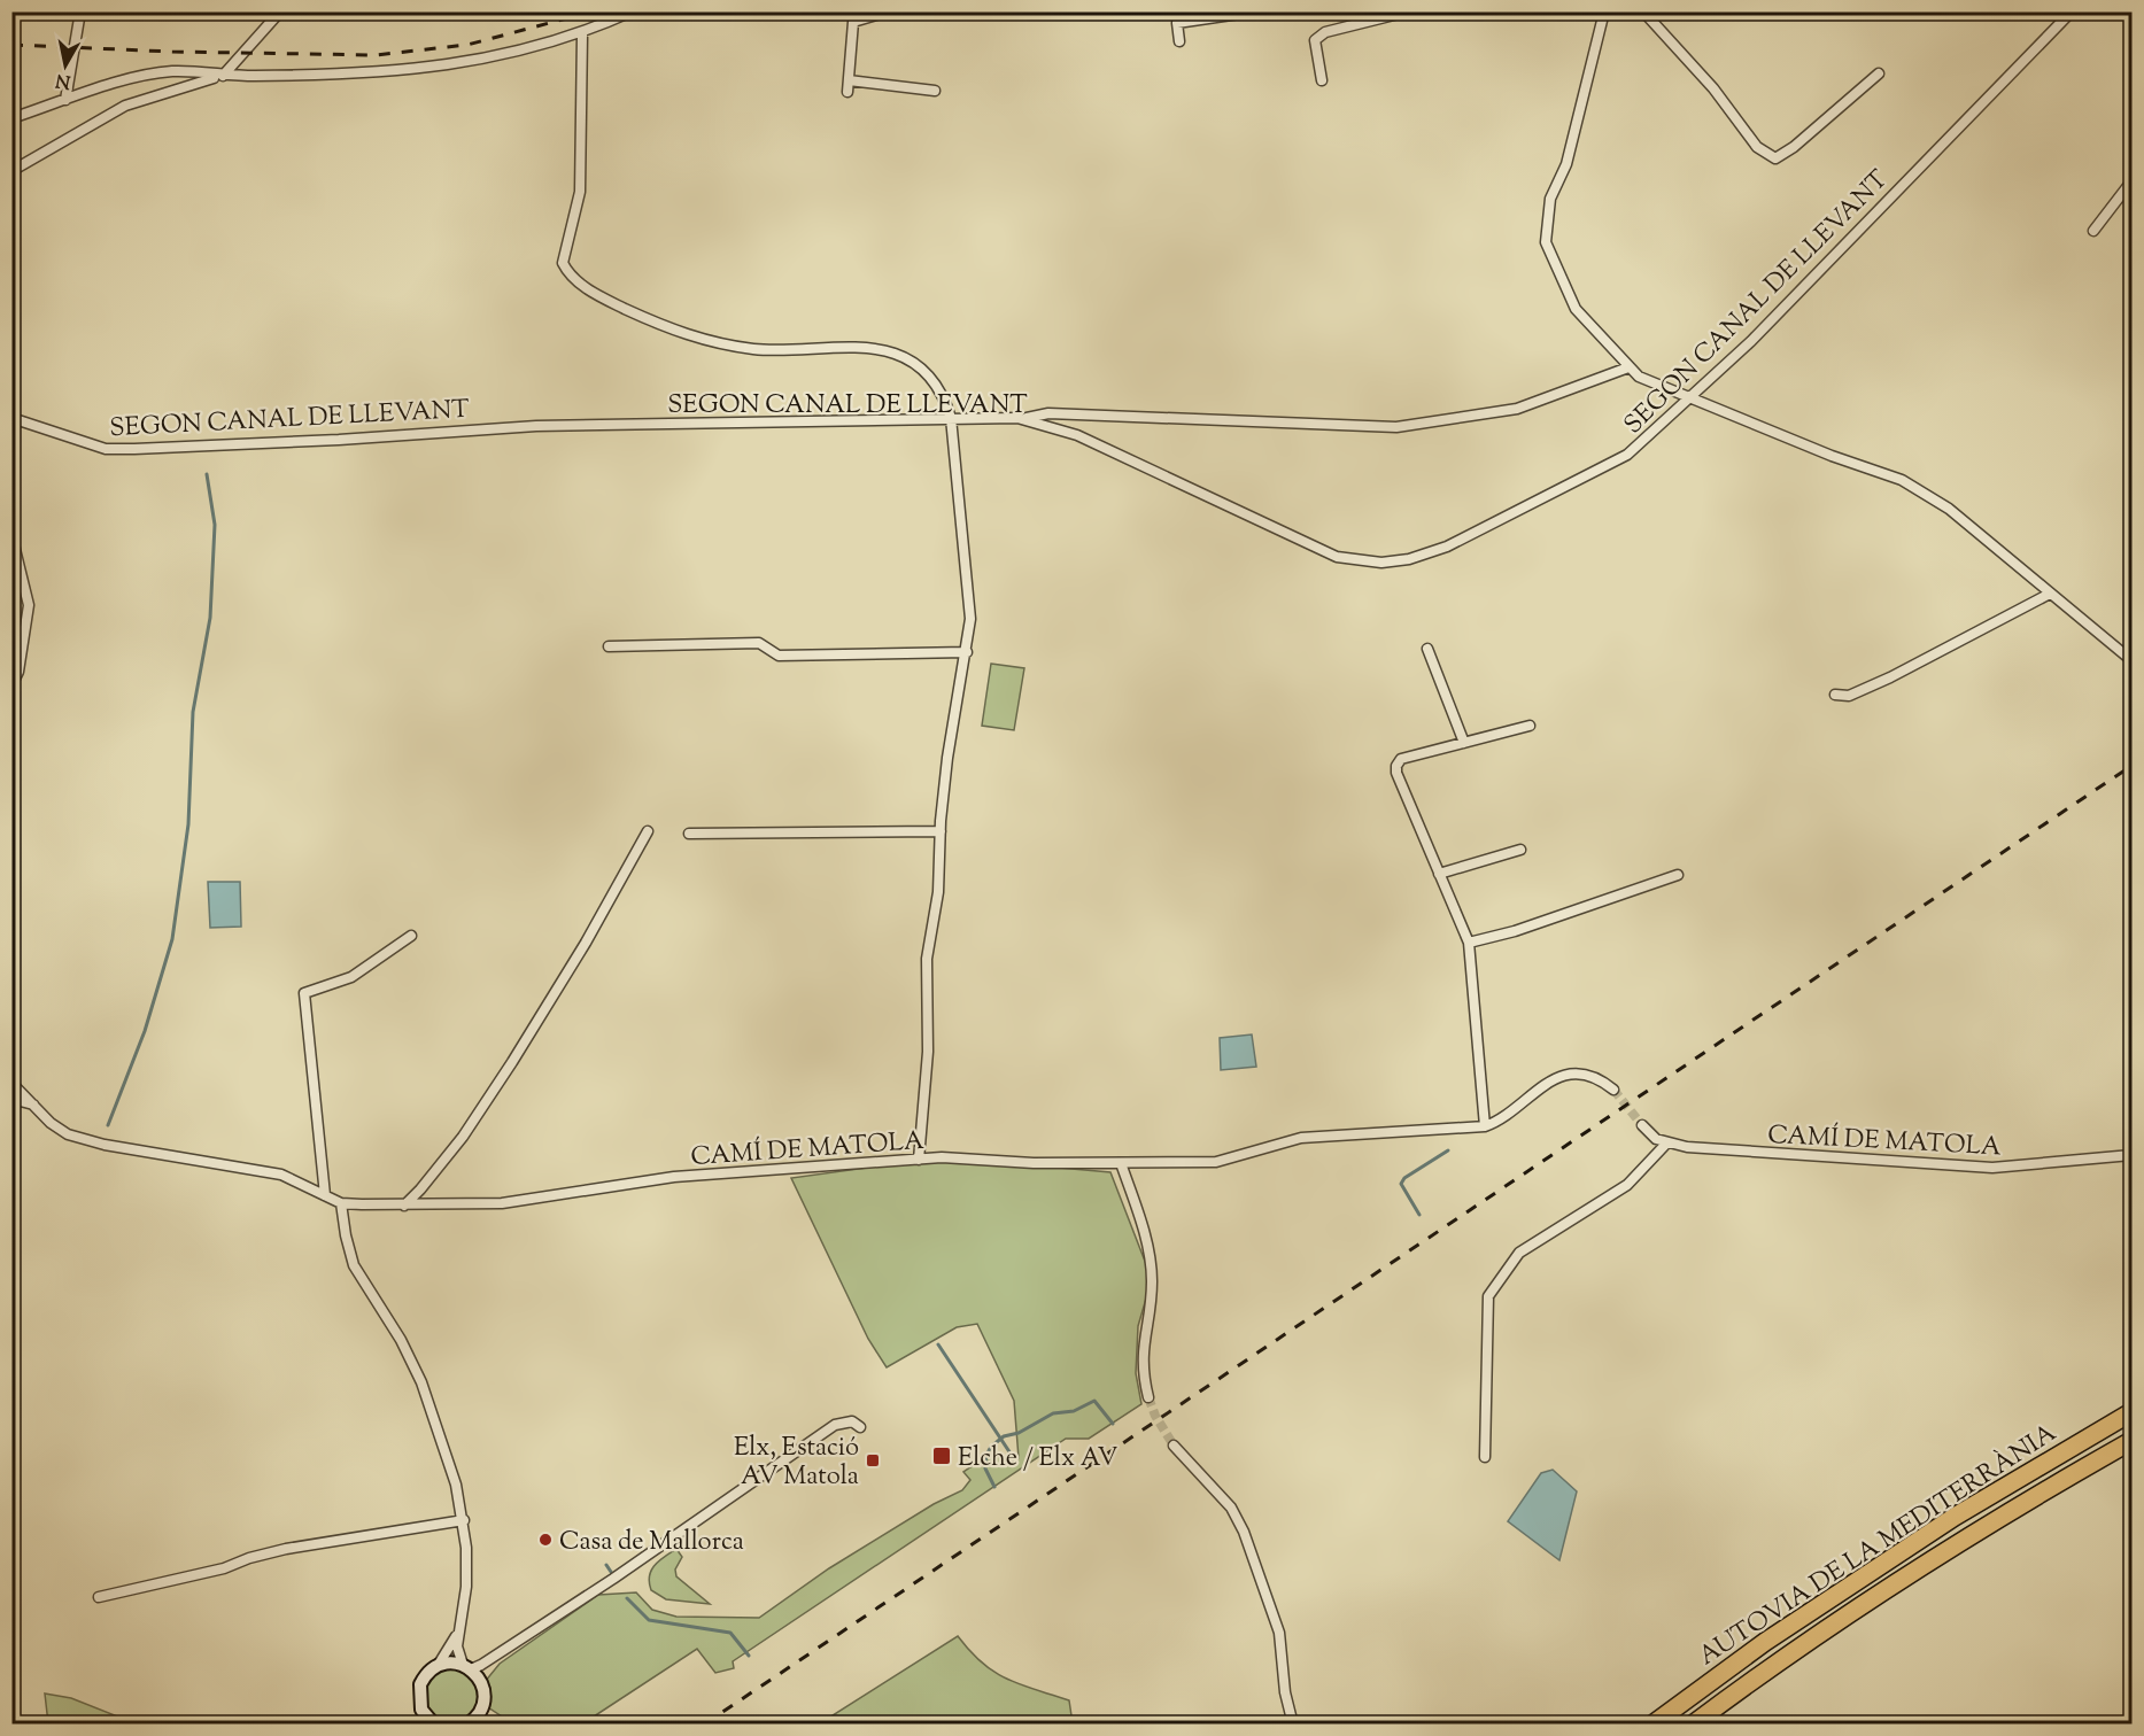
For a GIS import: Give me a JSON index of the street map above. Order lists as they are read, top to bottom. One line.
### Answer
{"streets":{"highway":["AUTOVIA DE LA MEDITERRÀNIA"],"street":["SEGON CANAL DE LLEVANT","CAMÍ DE MATOLA"]},"places":{"transit":["Elche / Elx AV","Elx, Estació AV Matola"],"other":["Casa de Mallorca"]},"north":"bottom"}
